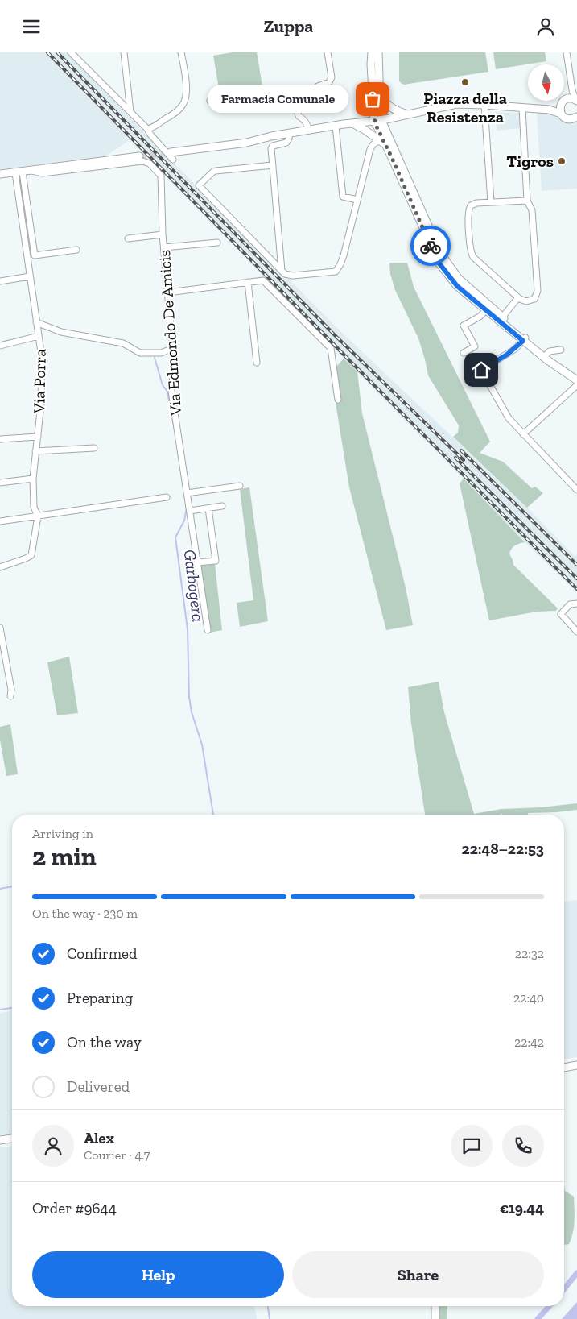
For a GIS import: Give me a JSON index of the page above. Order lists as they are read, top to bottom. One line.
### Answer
{"streets":{"street":["Via Edmondo De Amicis","Via Porra"]},"water":["Garbogera"],"places":["Piazza della Resistenza","Farmacia Comunale","Tigros"],"north":"bottom","page":{"header":"Zuppa","bubble":"Farmacia Comunale","heading":["2 min","Arriving in","22:48–22:53"],"panel":["Alex","Courier · 4.7","Order #9644","€19.44"],"bar":"On the way · 230 m","list":[["Confirmed","22:32"],["Preparing","22:40"],["On the way","22:42"],"Delivered"],"buttons":["Help","Share"]}}
